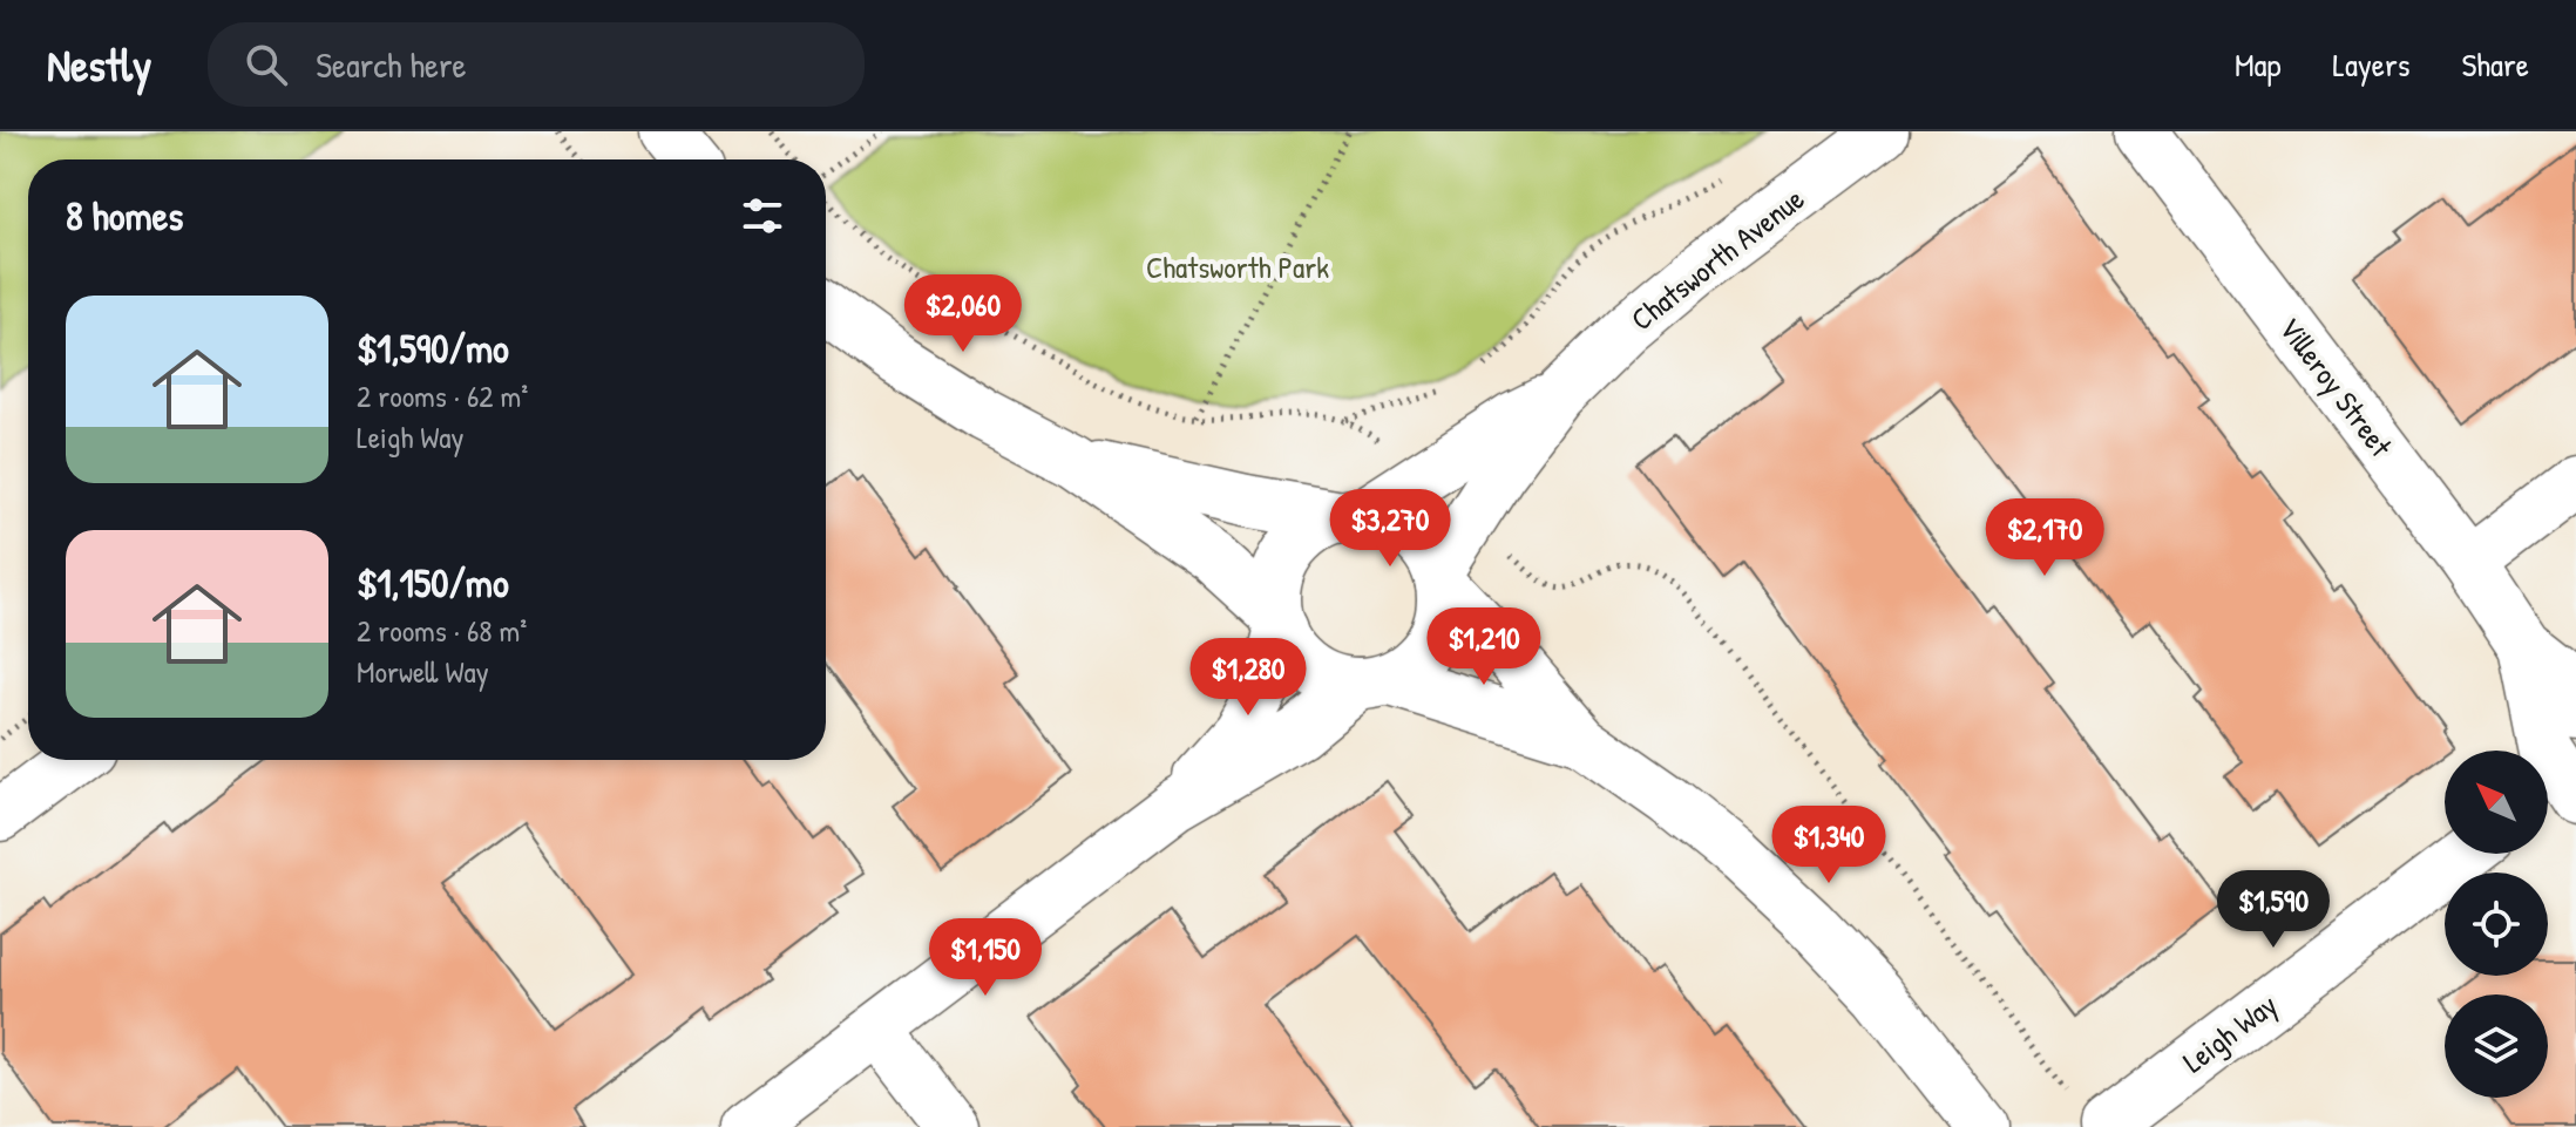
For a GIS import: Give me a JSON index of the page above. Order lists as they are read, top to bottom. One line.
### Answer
{"streets":{"street":["Chatsworth Avenue","Villeroy Street","Leigh Way"]},"parks":["Chatsworth Park"],"north":"top left","page":{"header":"Nestly","search":"Search here","nav":["Map","Layers","Share"],"heading":"8 homes","list":[{"name":"$1,590/mo","note":"2 rooms · 62 m² · Leigh Way"},{"name":"$1,150/mo","note":"2 rooms · 68 m² · Morwell Way"}],"price":["$2,060","$3,270","$2,170","$1,210","$1,280","$1,340","$1,590","$1,150"]}}
